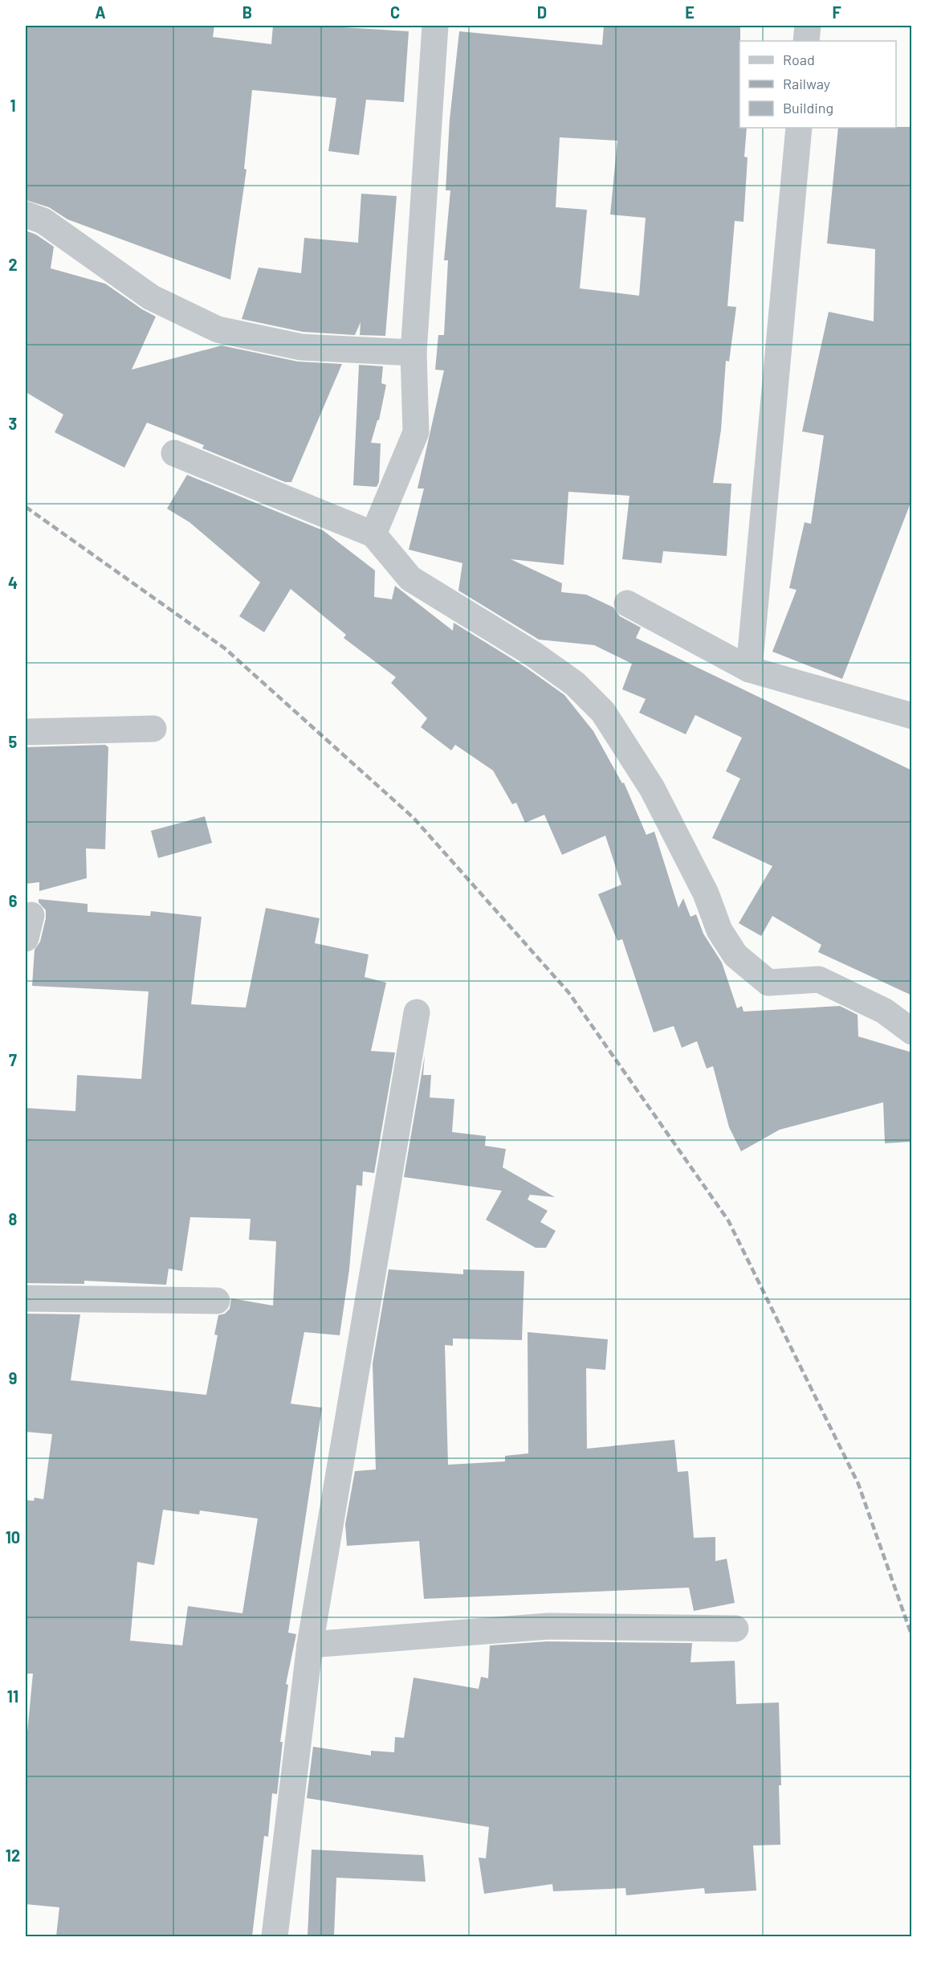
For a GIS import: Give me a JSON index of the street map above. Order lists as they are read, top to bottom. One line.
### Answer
{"legend":["Road","Railway","Building"],"grid":{"columns":["A","B","C","D","E","F"],"rows":["1","2","3","4","5","6","7","8","9","10","11","12"]}}
